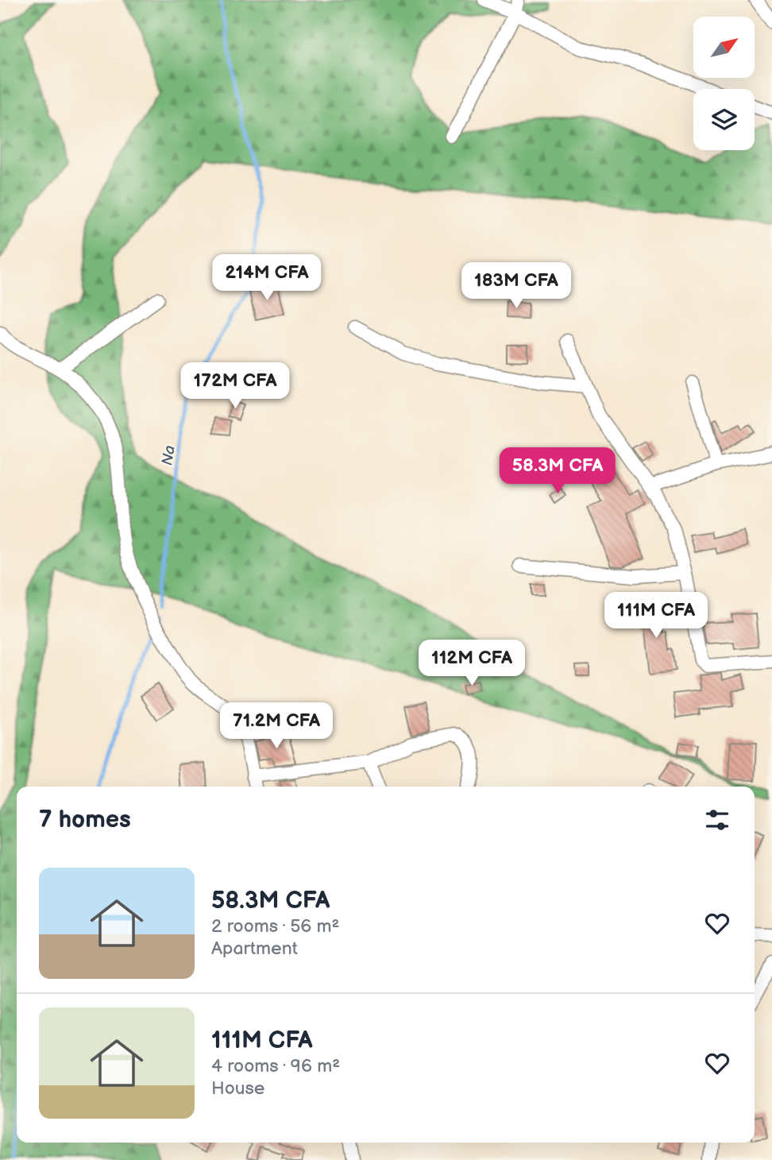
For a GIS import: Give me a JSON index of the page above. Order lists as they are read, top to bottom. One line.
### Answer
{"water":["Na"],"north":"top right","page":{"price":["214M CFA","183M CFA","172M CFA","58.3M CFA","111M CFA","112M CFA","71.2M CFA"],"heading":"7 homes","list":[{"name":"58.3M CFA","note":"2 rooms · 56 m² · Apartment"},{"name":"111M CFA","note":"4 rooms · 96 m² · House"}]}}
